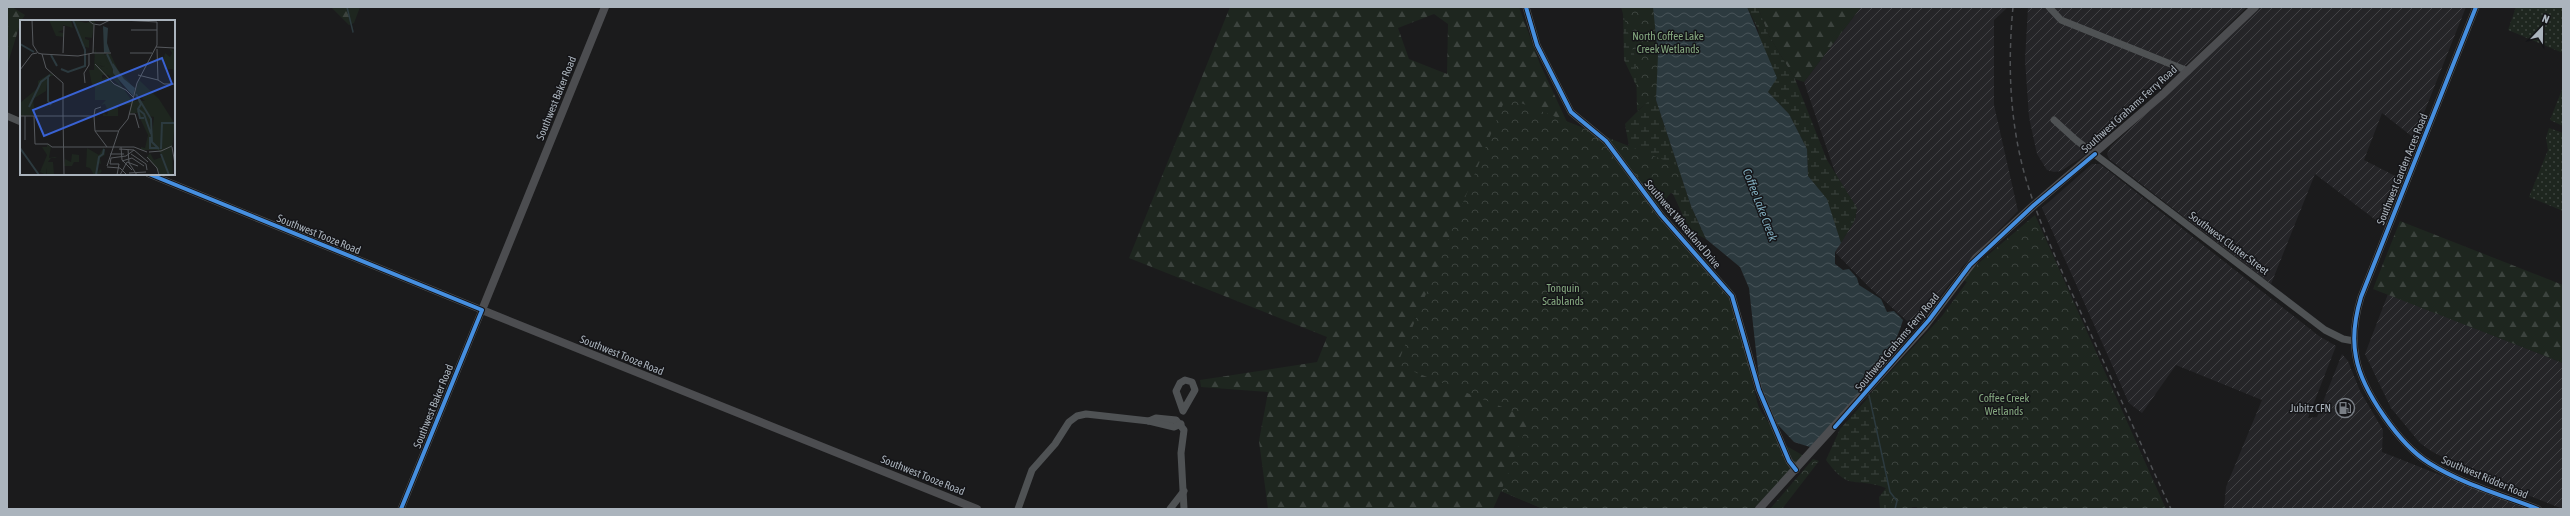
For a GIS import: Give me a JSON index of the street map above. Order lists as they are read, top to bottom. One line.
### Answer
{"streets":{"main road":["Southwest Baker Road","Southwest Grahams Ferry Road","Southwest Tooze Road"],"street":["Southwest Garden Acres Road","Southwest Wheatland Drive","Southwest Clutter Street","Southwest Ridder Road"]},"crossings":[["Southwest Baker Road","Southwest Tooze Road"],["Southwest Grahams Ferry Road","Southwest Wheatland Drive"],["Southwest Grahams Ferry Road","Southwest Clutter Street"],["Southwest Garden Acres Road","Southwest Clutter Street"],["Southwest Garden Acres Road","Southwest Ridder Road"],["Southwest Clutter Street","Southwest Ridder Road"]],"water":["Coffee Lake Creek"],"parks":["North Coffee Lake Creek Wetlands","Tonquin Scablands","Coffee Creek Wetlands"],"places":{"fuel station":["Jubitz CFN"]},"north":"top"}
